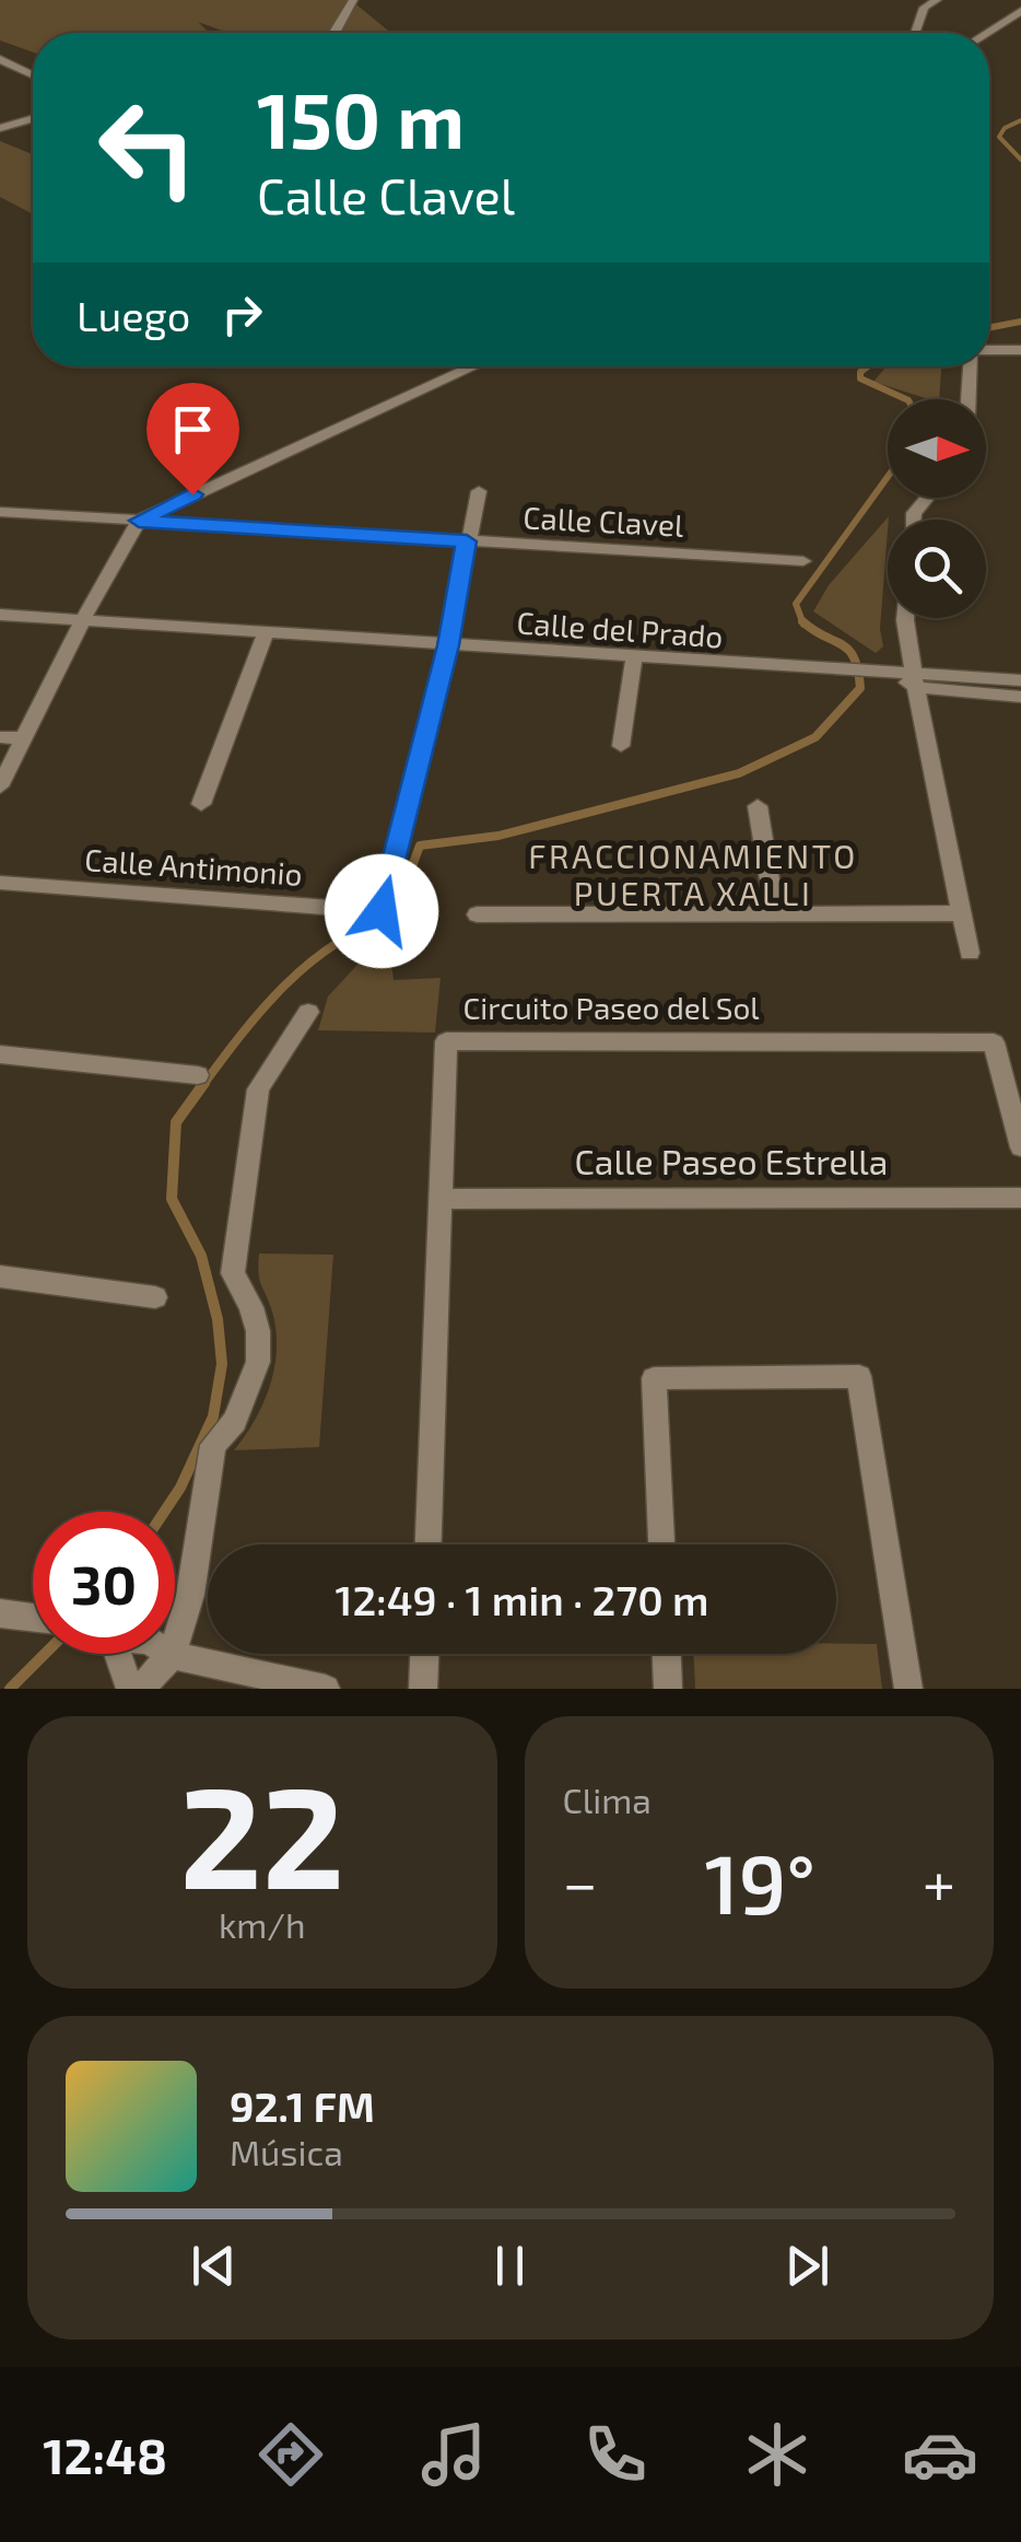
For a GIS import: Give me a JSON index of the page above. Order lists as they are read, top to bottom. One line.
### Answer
{"streets":{"street":["Calle Clavel","Calle del Prado","Calle Antimonio","Circuito Paseo del Sol","Calle Paseo Estrella"]},"crossings":[["Calle del Prado","Calle Antimonio"],["Circuito Paseo del Sol","Calle Paseo Estrella"]],"districts":["FRACCIONAMIENTO PUERTA XALLI"],"north":"right","page":{"turn":["150 m","Calle Clavel"],"then":"Luego","limit":"30","trip":"12:49 · 1 min · 270 m","tile":[["22","km/h"],"Clima"],"heat":["−","19°","+"],"song":["92.1 FM","Música"],"tabs":"12:48"}}
